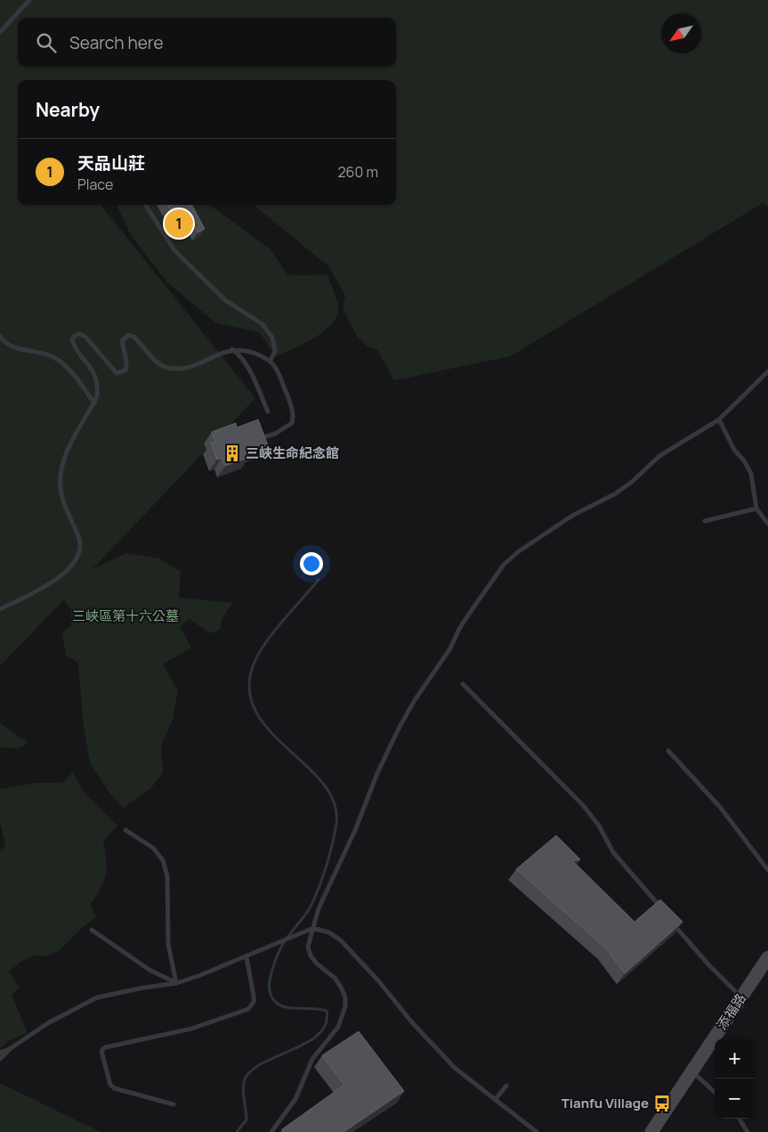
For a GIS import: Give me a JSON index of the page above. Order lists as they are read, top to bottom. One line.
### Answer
{"streets":{"street":["添福路"]},"parks":["三峽區第十六公墓"],"places":{"building":["三峽生命紀念館"],"bus stop":["Tianfu Village"]},"north":"bottom left","page":{"search":"Search here","heading":"Nearby","list":[{"mark":"1","name":"天品山莊","note":"Place","value":"260 m"}],"pins":"1","map_buttons":["+","−"]}}
